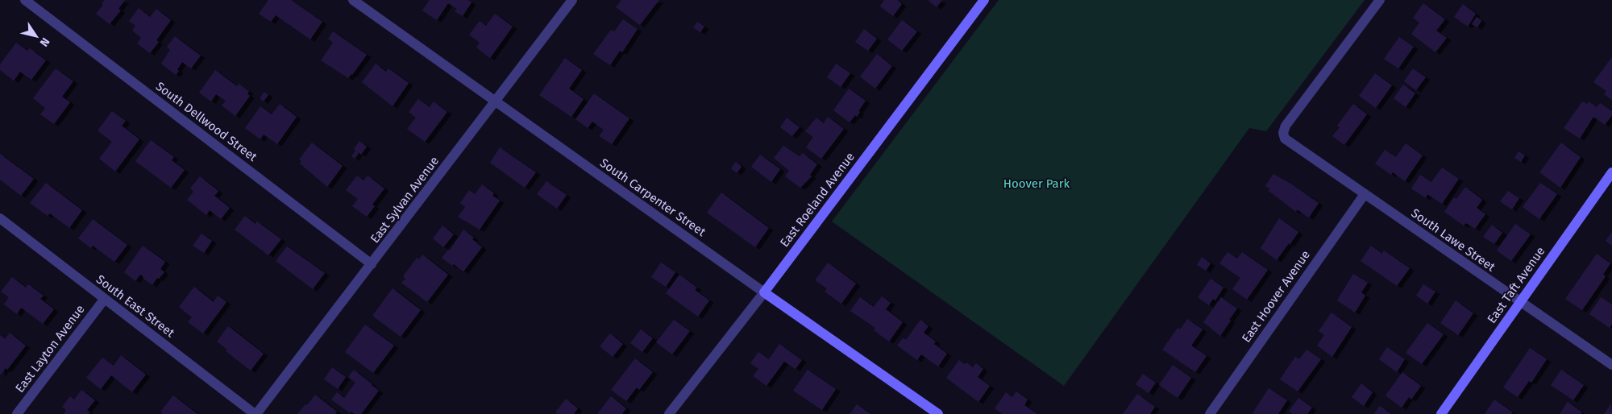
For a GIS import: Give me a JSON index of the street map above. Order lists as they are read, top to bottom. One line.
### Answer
{"streets":{"street":["South Dellwood Street","South Carpenter Street","East Sylvan Avenue","East Roeland Avenue","South Lawe Street","East Taft Avenue","East Hoover Avenue","South East Street","East Layton Avenue"]},"crossings":[["South Dellwood Street","East Sylvan Avenue"],["South Carpenter Street","East Sylvan Avenue"],["South Carpenter Street","East Roeland Avenue"],["East Sylvan Avenue","South East Street"],["South Lawe Street","East Taft Avenue"],["South Lawe Street","East Hoover Avenue"],["South East Street","East Layton Avenue"]],"parks":["Hoover Park"],"north":"bottom right"}
